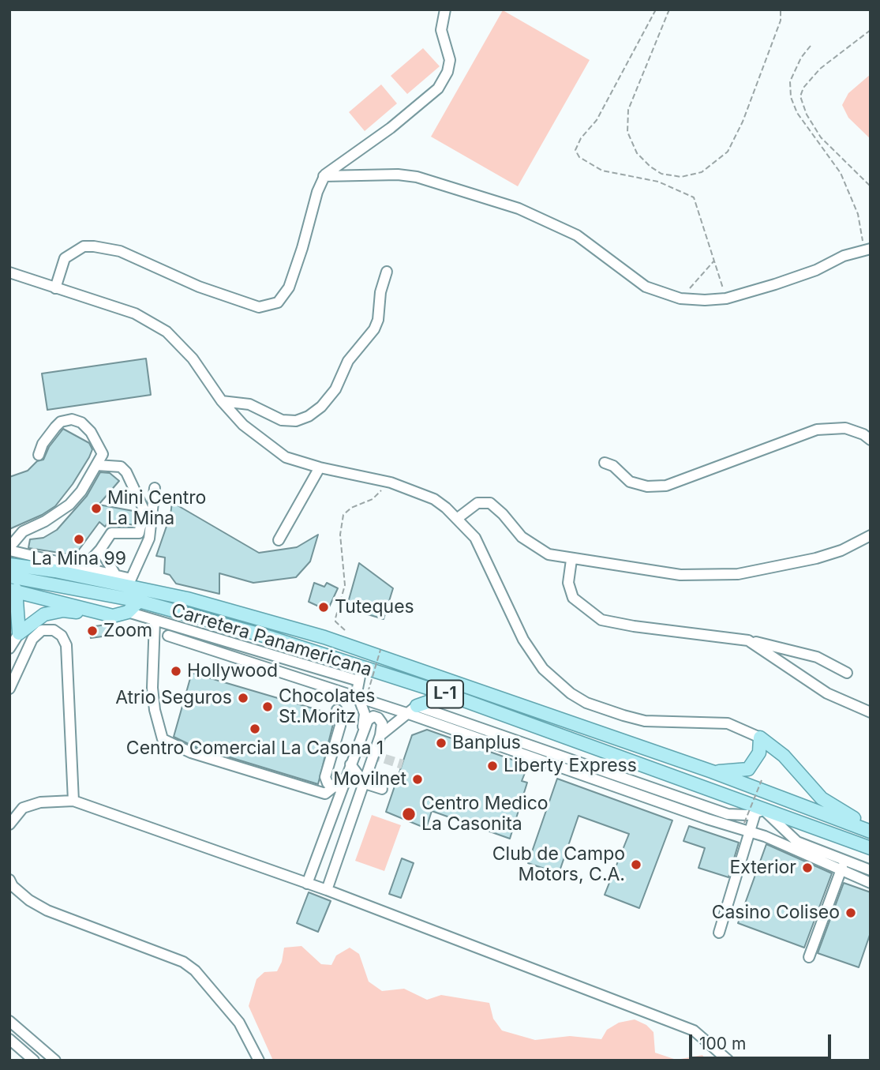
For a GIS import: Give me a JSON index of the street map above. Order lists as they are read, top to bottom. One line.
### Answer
{"streets":{"main road":["Carretera Panamericana","L-1"]},"crossings":[["Carretera Panamericana","L-1"]],"places":["Mini Centro La Mina","La Mina 99","Tuteques","Zoom","Hollywood","Atrio Seguros","Chocolates St.Moritz","Centro Comercial La Casona 1","Banplus","Liberty Express","Movilnet","Centro Medico La Casonita","Club de Campo Motors, C.A.","Exterior","Casino Coliseo"],"scale_bar":"100 m"}
